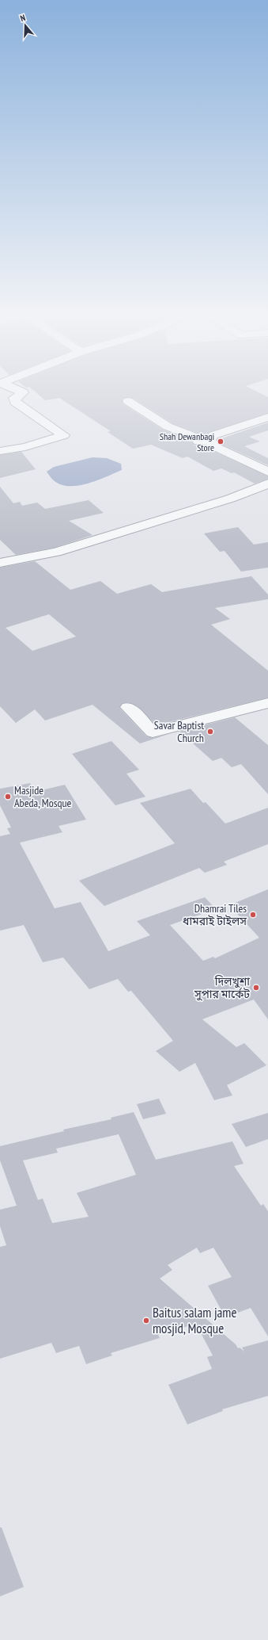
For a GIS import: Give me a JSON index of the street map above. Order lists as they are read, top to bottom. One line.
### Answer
{"places":["Shah Dewanbagi Store","Savar Baptist Church","Masjide Abeda, Mosque","Dhamrai Tiles ধামরাই টাইলস","দিলখুশা সুপার মার্কেট","Baitus salam jame mosjid, Mosque"],"north":"top"}
